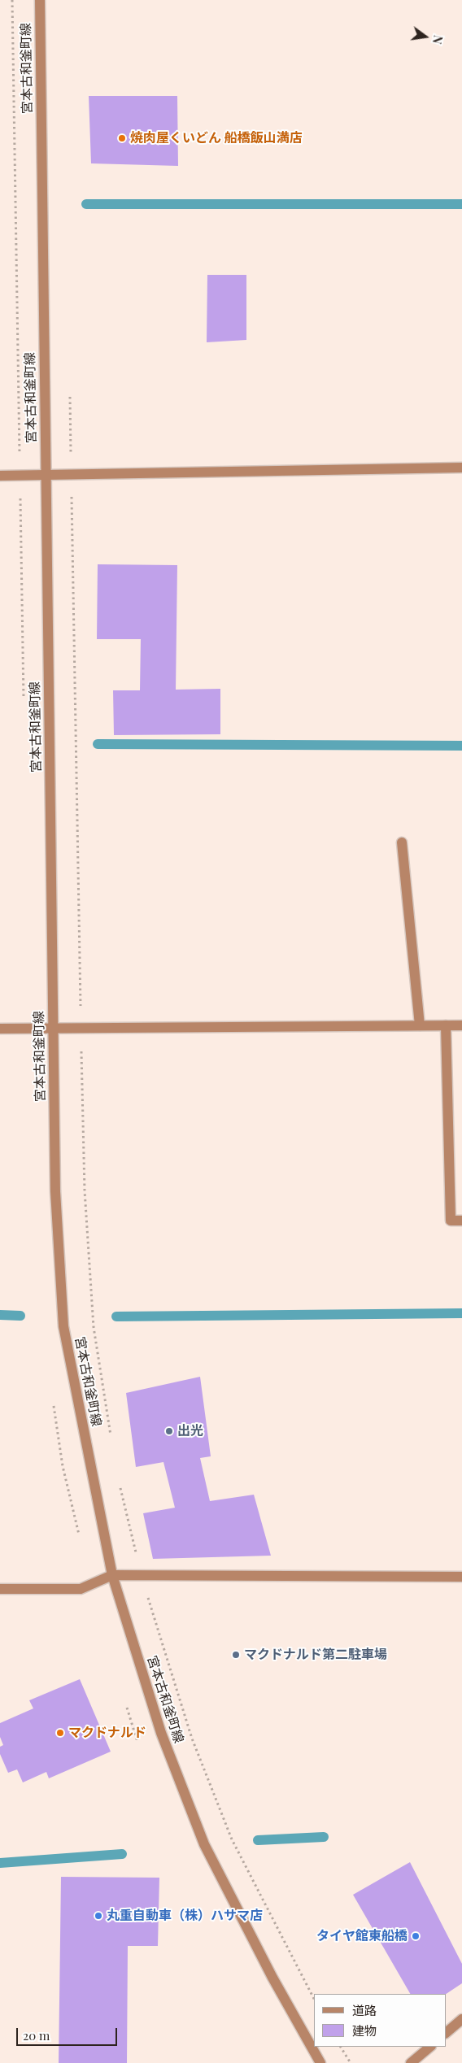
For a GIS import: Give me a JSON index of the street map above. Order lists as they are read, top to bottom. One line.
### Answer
{"streets":{"street":["宮本古和釜町線"]},"places":["焼肉屋くいどん 船橋飯山満店","出光","マクドナルド第二駐車場","マクドナルド","丸重自動車（株）ハサマ店","タイヤ館東船橋"],"legend":["道路","建物"],"scale_bar":"20 m","north":"right"}
